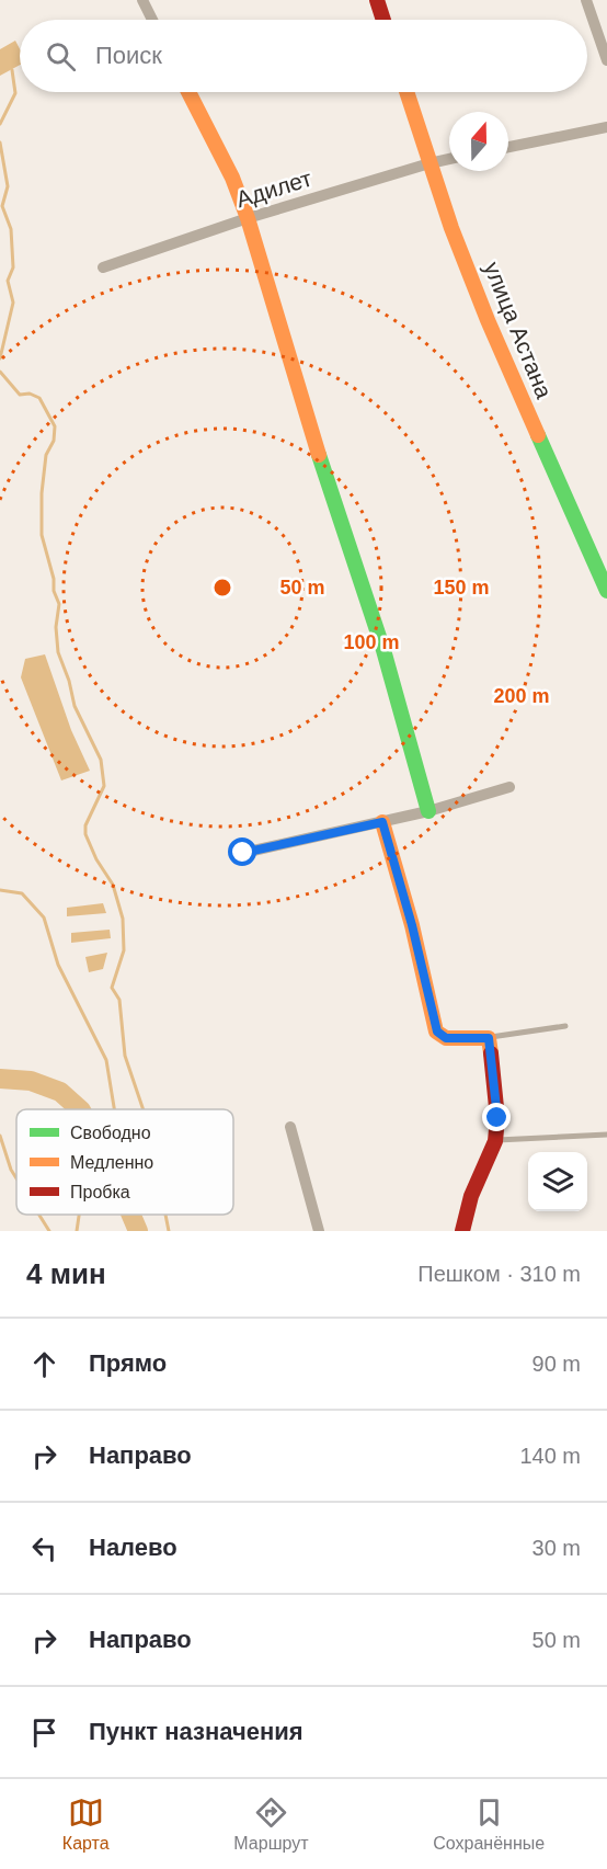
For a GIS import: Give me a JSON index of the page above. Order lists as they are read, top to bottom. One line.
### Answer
{"streets":{"street":["Адилет","улица Астана"]},"crossings":[["Адилет","улица Астана"]],"legend":["Свободно","Медленно","Пробка"],"north":"top","page":{"search":"Поиск","heading":["4 мин","Пешком · 310 m"],"list":[["Прямо","90 m"],["Направо","140 m"],["Налево","30 m"],["Направо","50 m"],"Пункт назначения"],"nav":["Карта","Маршрут","Сохранённые"]},"rings":["50 m","150 m","100 m","200 m"]}
